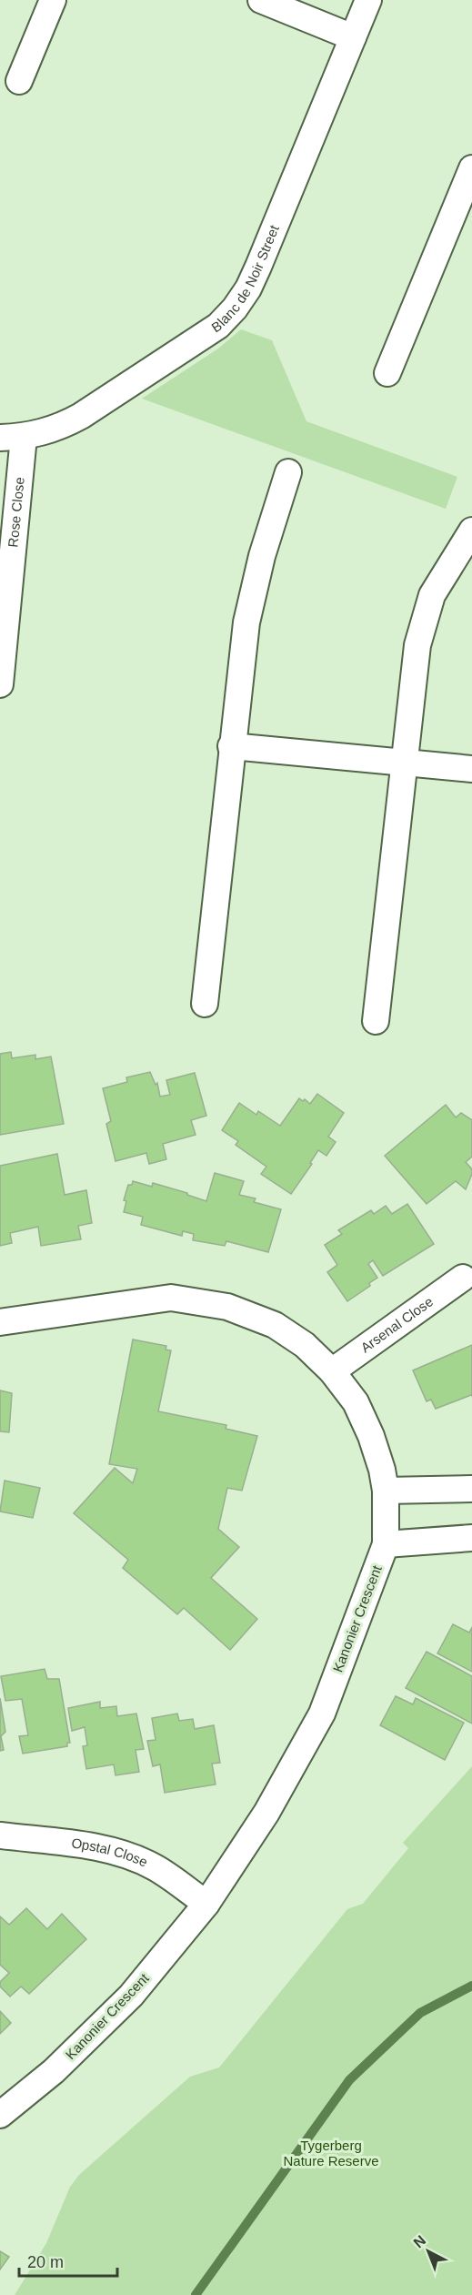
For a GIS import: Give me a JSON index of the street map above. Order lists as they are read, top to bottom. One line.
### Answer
{"streets":{"street":["Blanc de Noir Street","Rose Close","Arsenal Close","Kanonier Crescent","Opstal Close"]},"crossings":[["Blanc de Noir Street","Rose Close"],["Arsenal Close","Kanonier Crescent"],["Kanonier Crescent","Opstal Close"]],"parks":["Tygerberg Nature Reserve"],"scale_bar":"20 m","north":"top left"}
